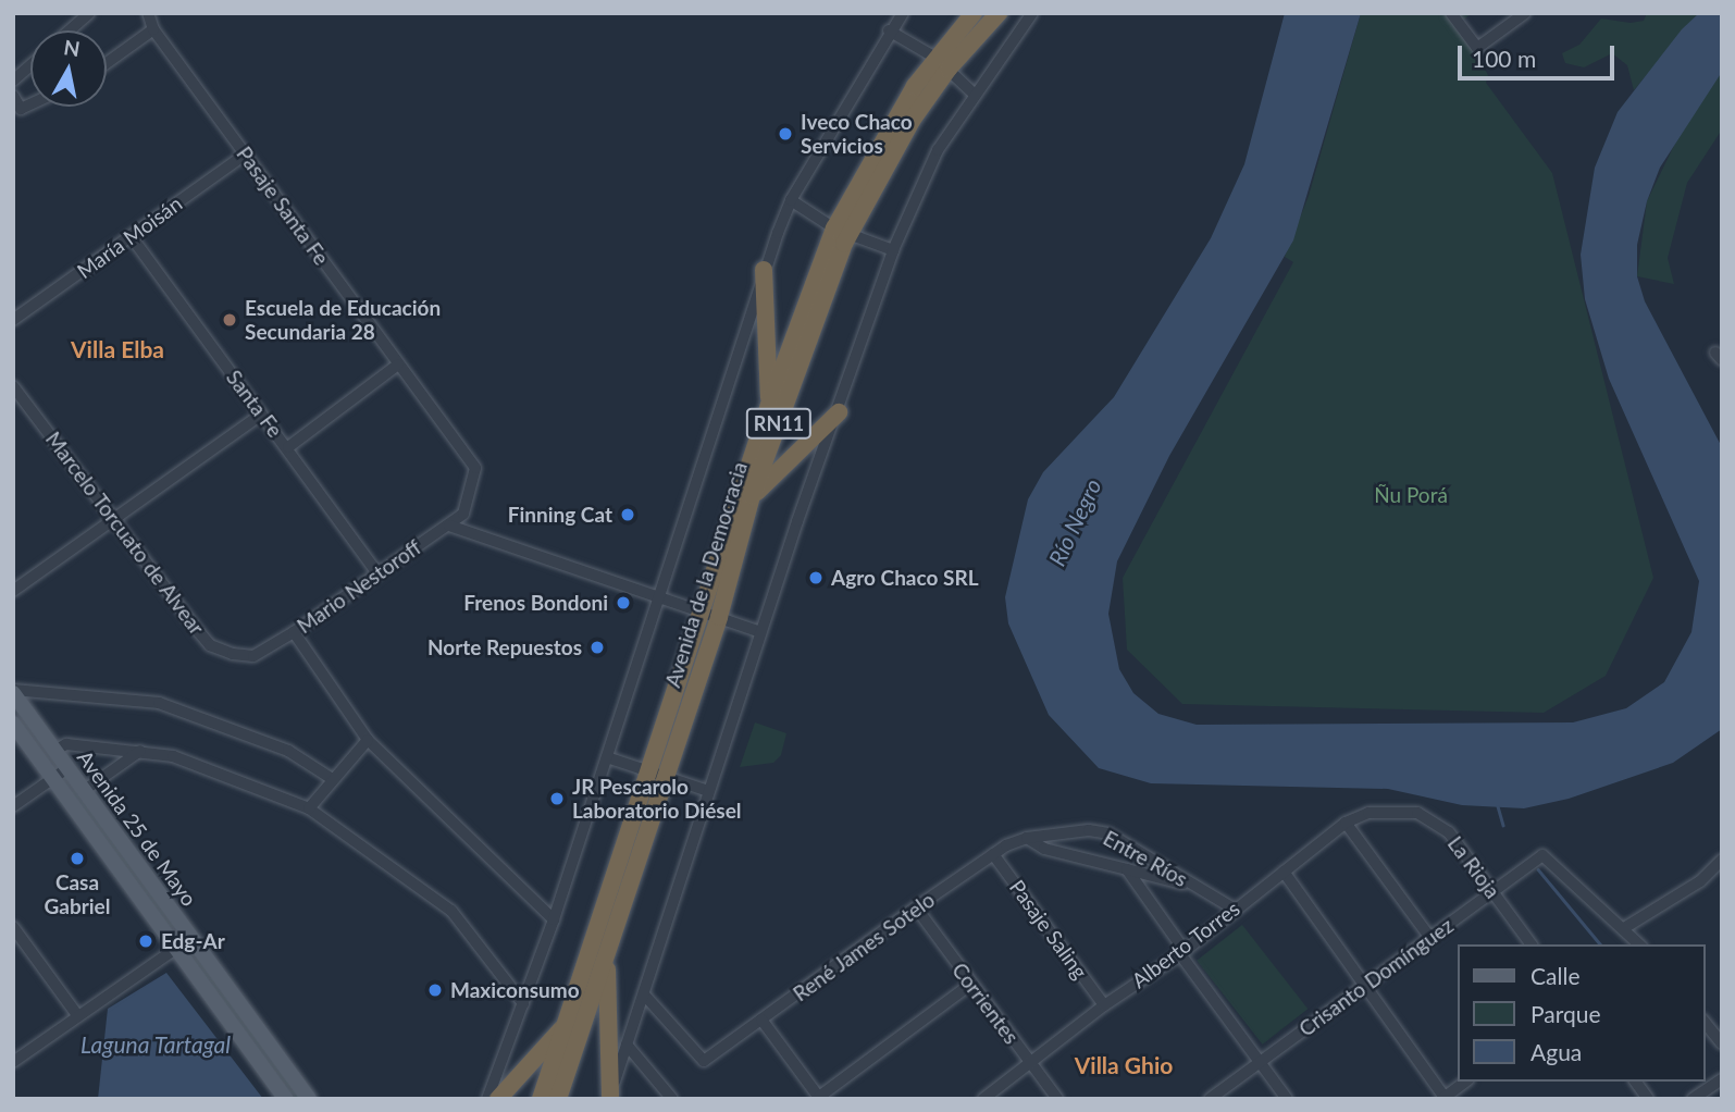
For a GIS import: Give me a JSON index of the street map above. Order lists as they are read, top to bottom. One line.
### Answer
{"streets":{"highway":["RN11","Avenida de la Democracia"],"main road":["Avenida 25 de Mayo"],"street":["Pasaje Santa Fe","María Moisán","Santa Fe","Marcelo Torcuato de Alvear","Mario Nestoroff","Entre Ríos","La Rioja","Pasaje Saling","Alberto Torres","René James Sotelo","Crisanto Domínguez","Corrientes"]},"crossings":[["Pasaje Santa Fe","María Moisán"],["Pasaje Santa Fe","Mario Nestoroff"],["María Moisán","Santa Fe"],["Santa Fe","Mario Nestoroff"],["RN11","Avenida de la Democracia"],["RN11","René James Sotelo"],["Marcelo Torcuato de Alvear","Mario Nestoroff"],["Entre Ríos","Alberto Torres"],["Entre Ríos","René James Sotelo"],["Entre Ríos","Crisanto Domínguez"],["La Rioja","Alberto Torres"],["La Rioja","Crisanto Domínguez"],["Pasaje Saling","Alberto Torres"],["Pasaje Saling","René James Sotelo"],["Alberto Torres","Corrientes"],["René James Sotelo","Corrientes"]],"districts":["Villa Elba","Villa Ghio"],"water":["Río Negro","Laguna Tartagal"],"parks":["Ñu Porá"],"places":["Iveco Chaco Servicios","Escuela de Educación Secundaria 28","Finning Cat","Agro Chaco SRL","Frenos Bondoni","Norte Repuestos","JR Pescarolo Laboratorio Diésel","Casa Gabriel","Edg-Ar","Maxiconsumo"],"legend":["Calle","Parque","Agua"],"scale_bar":"100 m","north":"top"}
